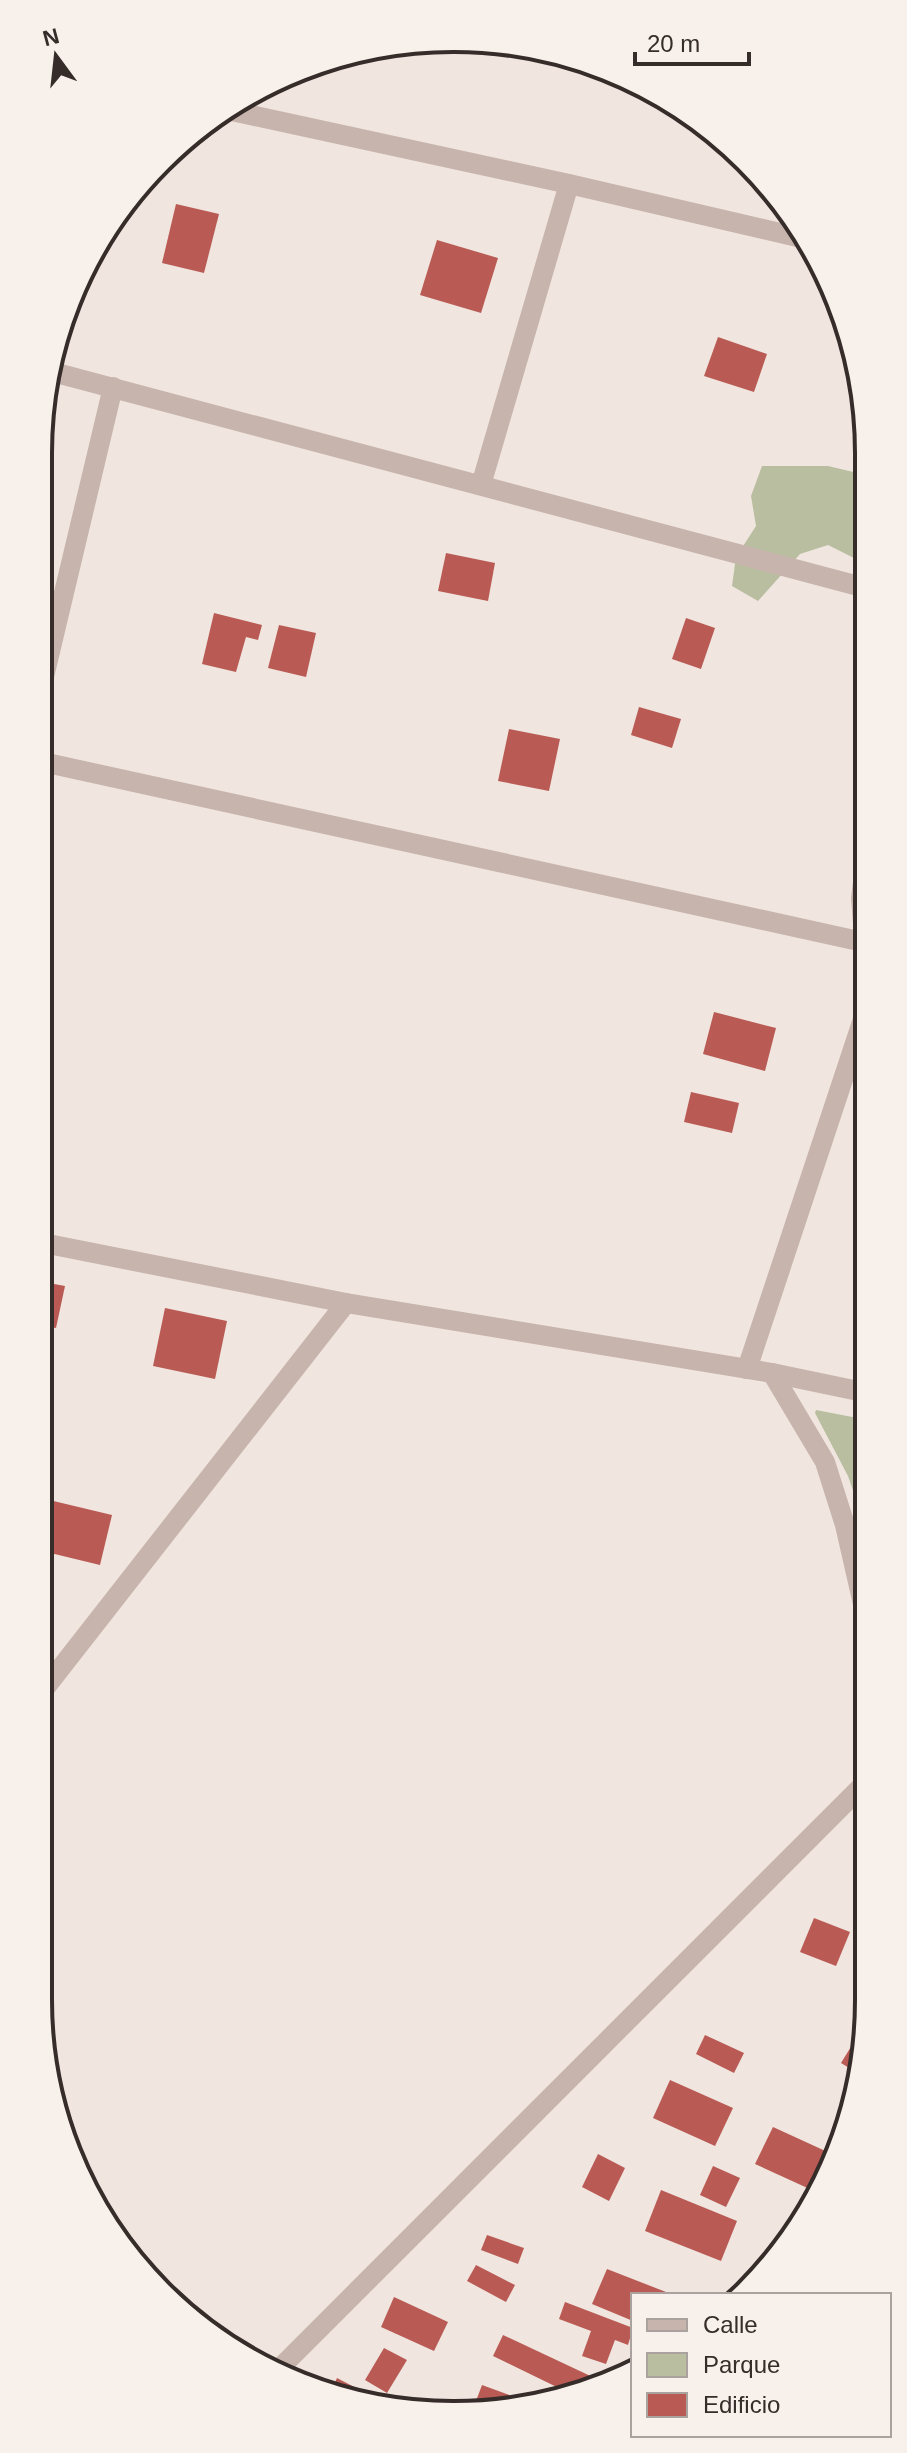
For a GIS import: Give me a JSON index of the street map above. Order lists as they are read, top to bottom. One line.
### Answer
{"legend":["Calle","Parque","Edificio"],"scale_bar":"20 m","north":"top"}
